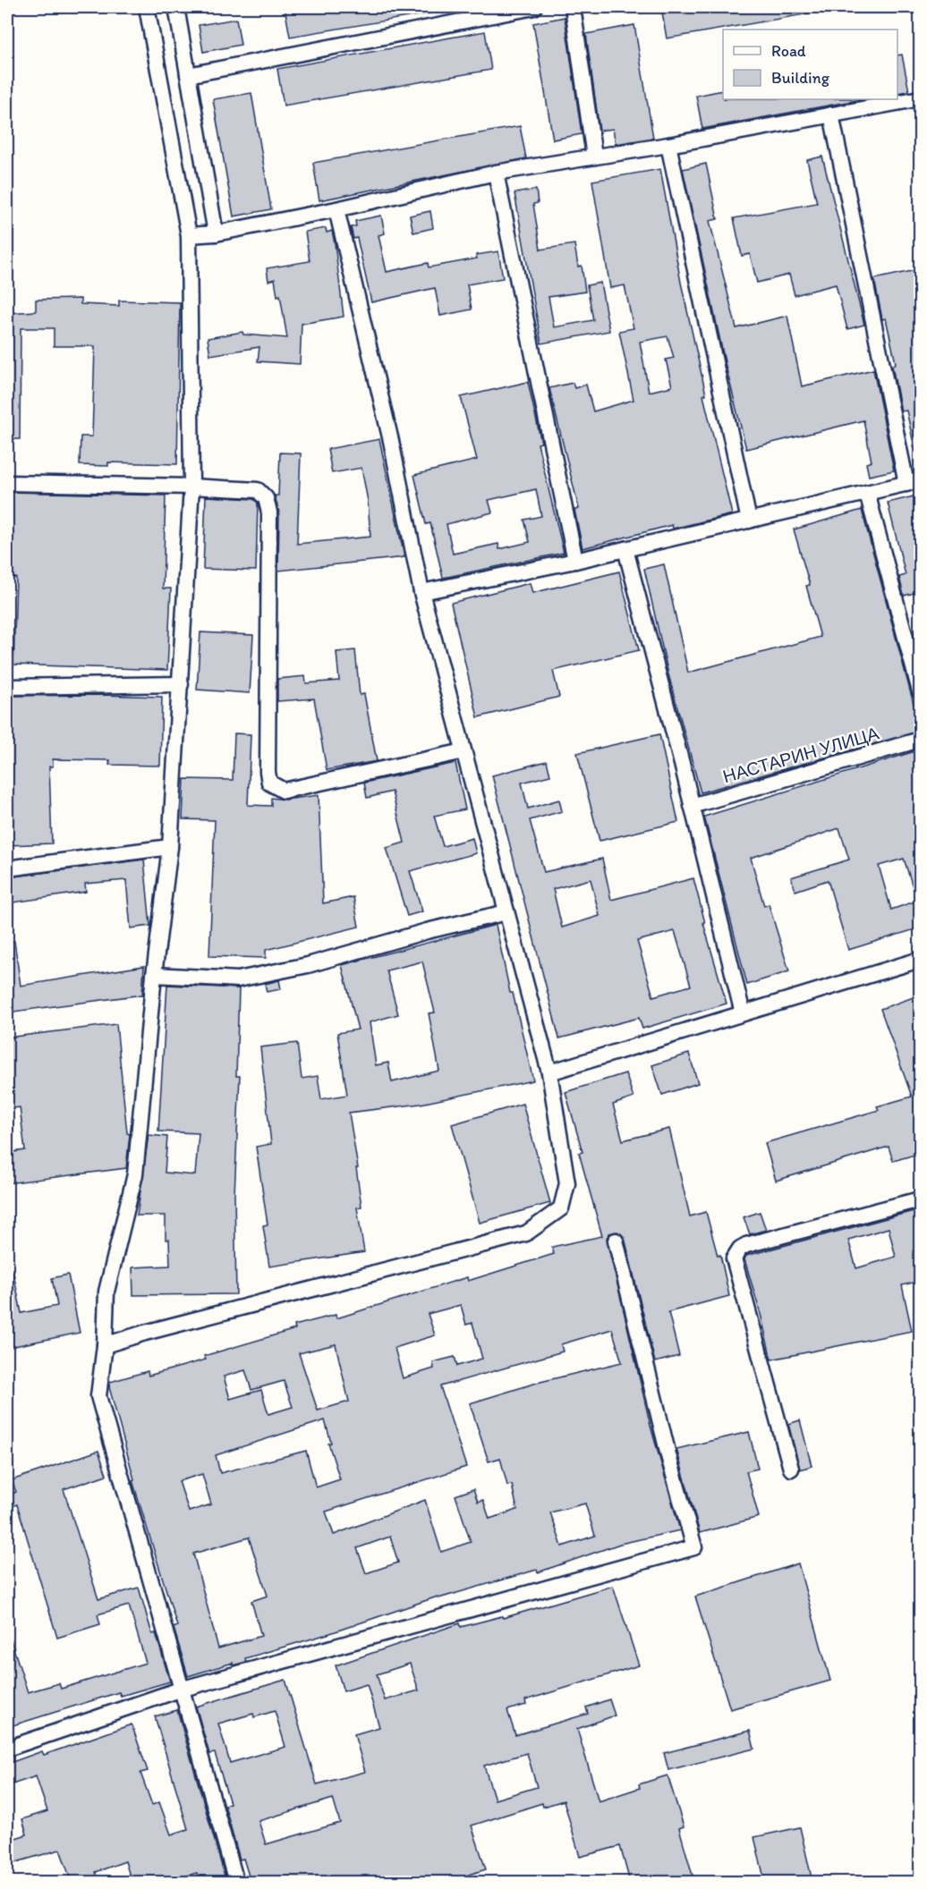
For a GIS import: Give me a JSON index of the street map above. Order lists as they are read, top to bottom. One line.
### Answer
{"streets":{"street":["НАСТАРИН УЛИЦА"]},"legend":["Road","Building"]}
